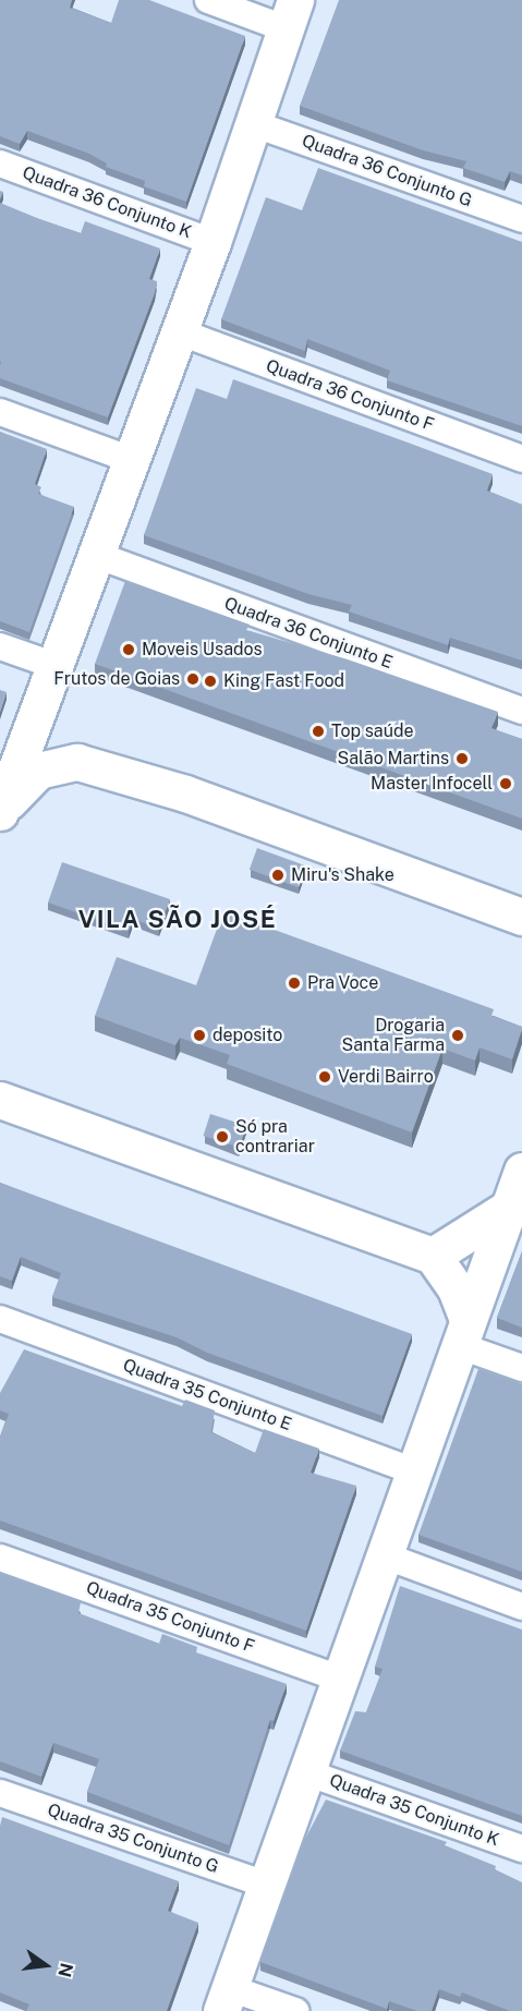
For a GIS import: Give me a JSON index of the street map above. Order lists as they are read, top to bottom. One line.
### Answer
{"streets":{"street":["Quadra 36 Conjunto G","Quadra 36 Conjunto K","Quadra 36 Conjunto F","Quadra 36 Conjunto E","Quadra 35 Conjunto E","Quadra 35 Conjunto F","Quadra 35 Conjunto K","Quadra 35 Conjunto G"]},"districts":["VILA SÃO JOSÉ"],"places":["Moveis Usados","Frutos de Goias","King Fast Food","Top saúde","Salão Martins","Master Infocell","Miru's Shake","Pra Voce","deposito","Drogaria Santa Farma","Verdi Bairro","Só pra contrariar"],"north":"right"}
